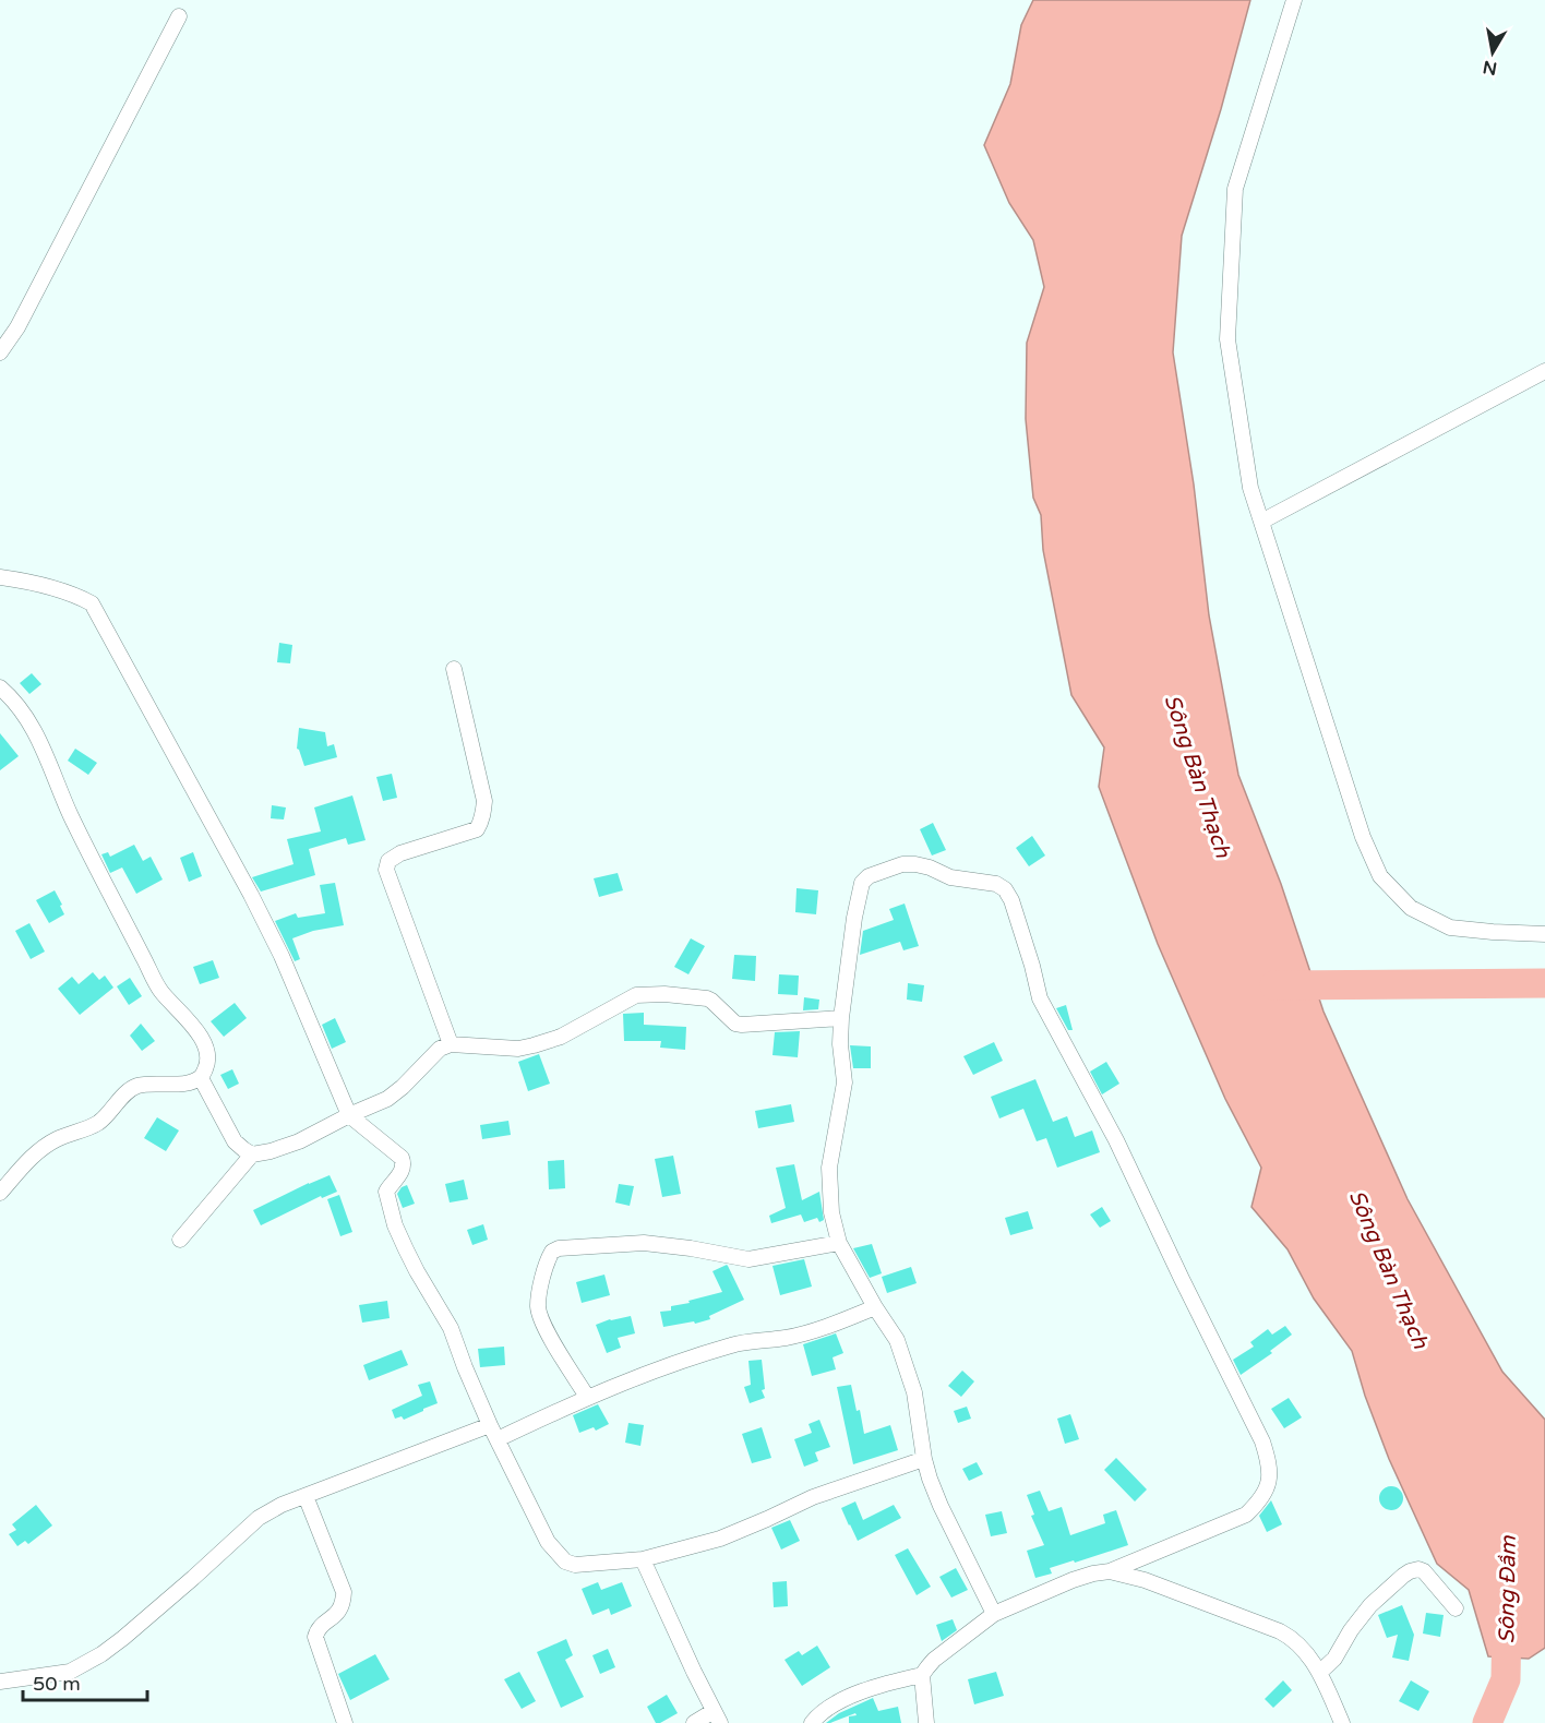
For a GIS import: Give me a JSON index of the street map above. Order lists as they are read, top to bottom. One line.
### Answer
{"water":["Sông Bàn Thạch","Sông Đầm"],"scale_bar":"50 m","north":"bottom"}
